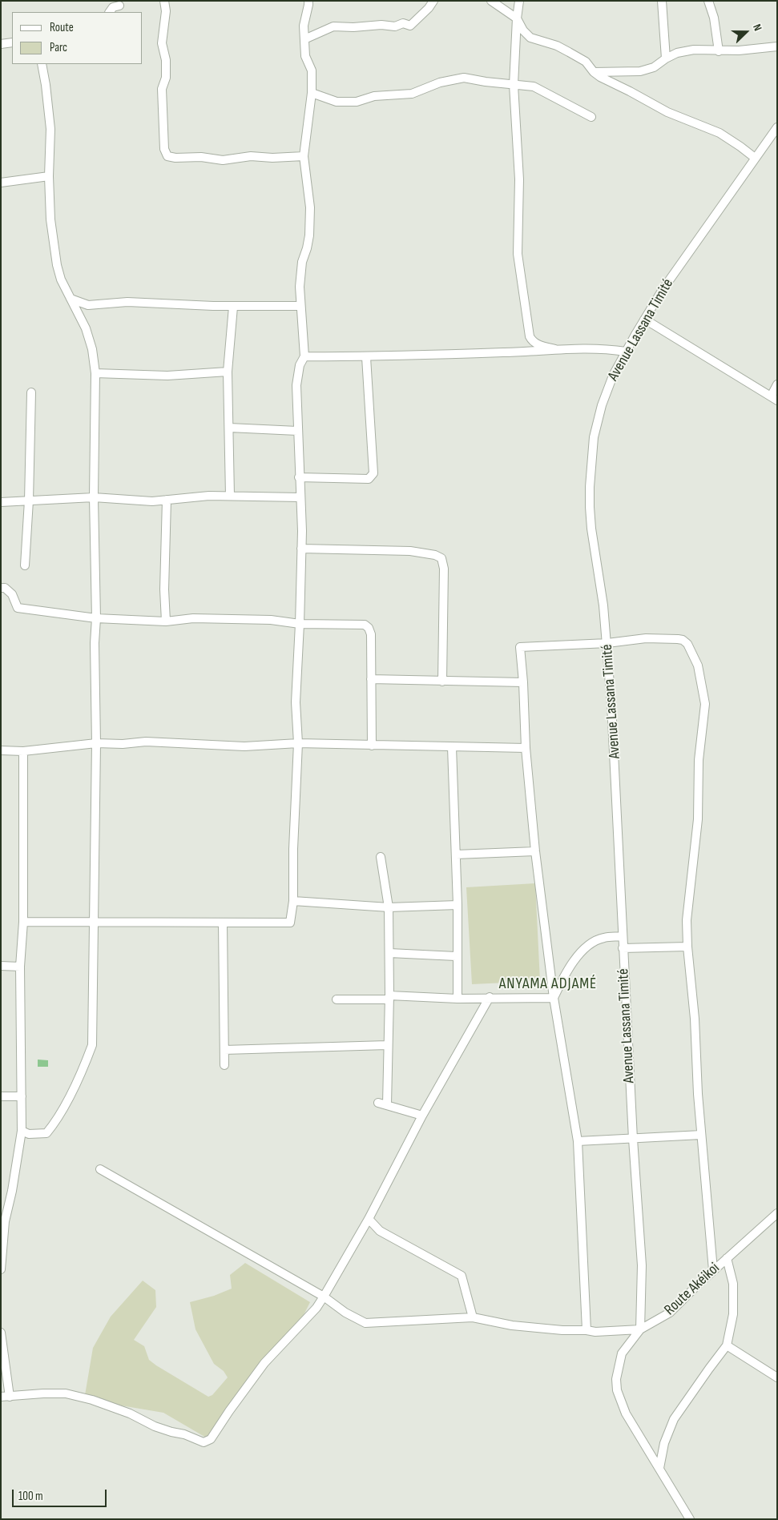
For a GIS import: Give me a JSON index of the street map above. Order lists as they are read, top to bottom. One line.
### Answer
{"streets":{"street":["Avenue Lassana Timité","Route Akéikoi"]},"crossings":[["Avenue Lassana Timité","Route Akéikoi"]],"districts":["ANYAMA ADJAMÉ"],"legend":["Route","Parc"],"scale_bar":"100 m","north":"right"}
